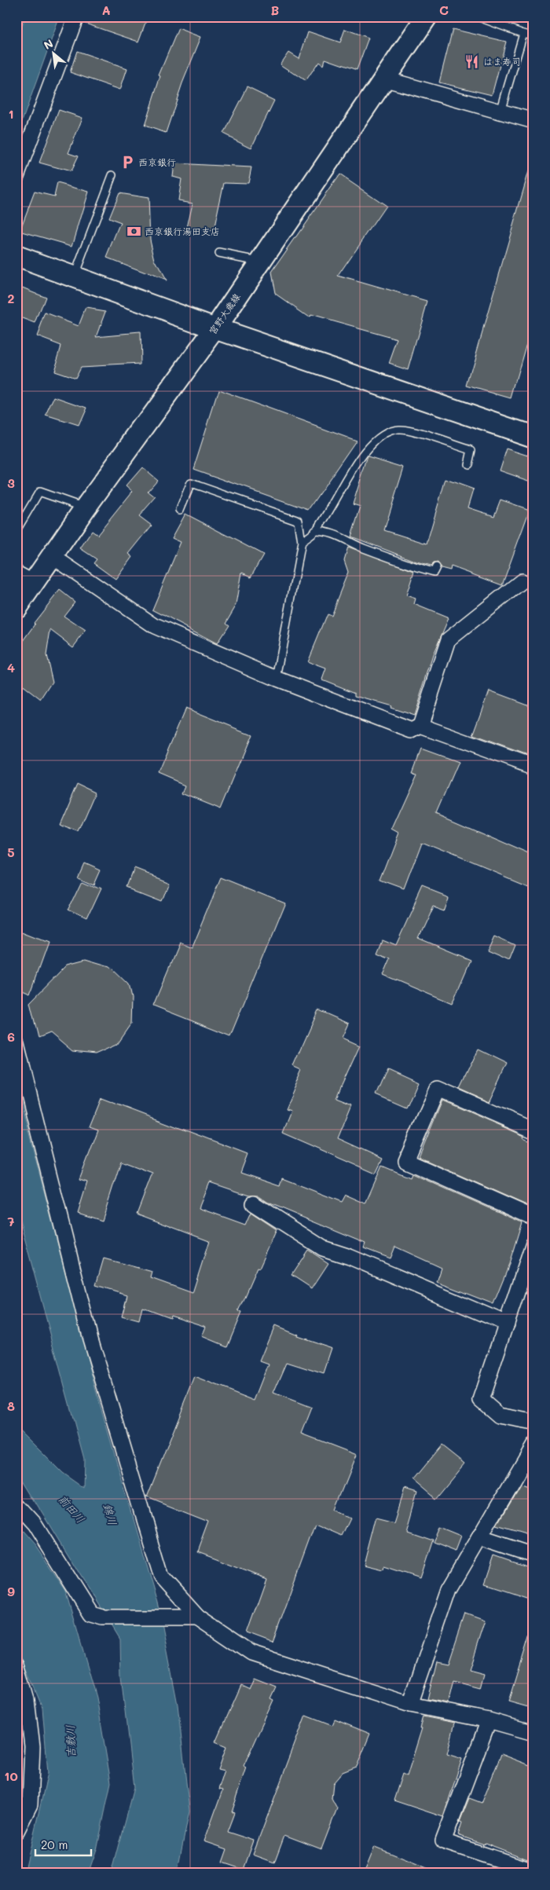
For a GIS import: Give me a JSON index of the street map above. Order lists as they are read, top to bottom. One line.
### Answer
{"streets":{"main road":["宮野大歳線"]},"water":["前田川","錦川","吉敷川"],"places":{"restaurant":["はま寿司"],"parking":["西京銀行"],"bank":["西京銀行湯田支店"]},"scale_bar":"20 m","north":"top left","grid":{"columns":["A","B","C"],"rows":["1","2","3","4","5","6","7","8","9","10"]}}
